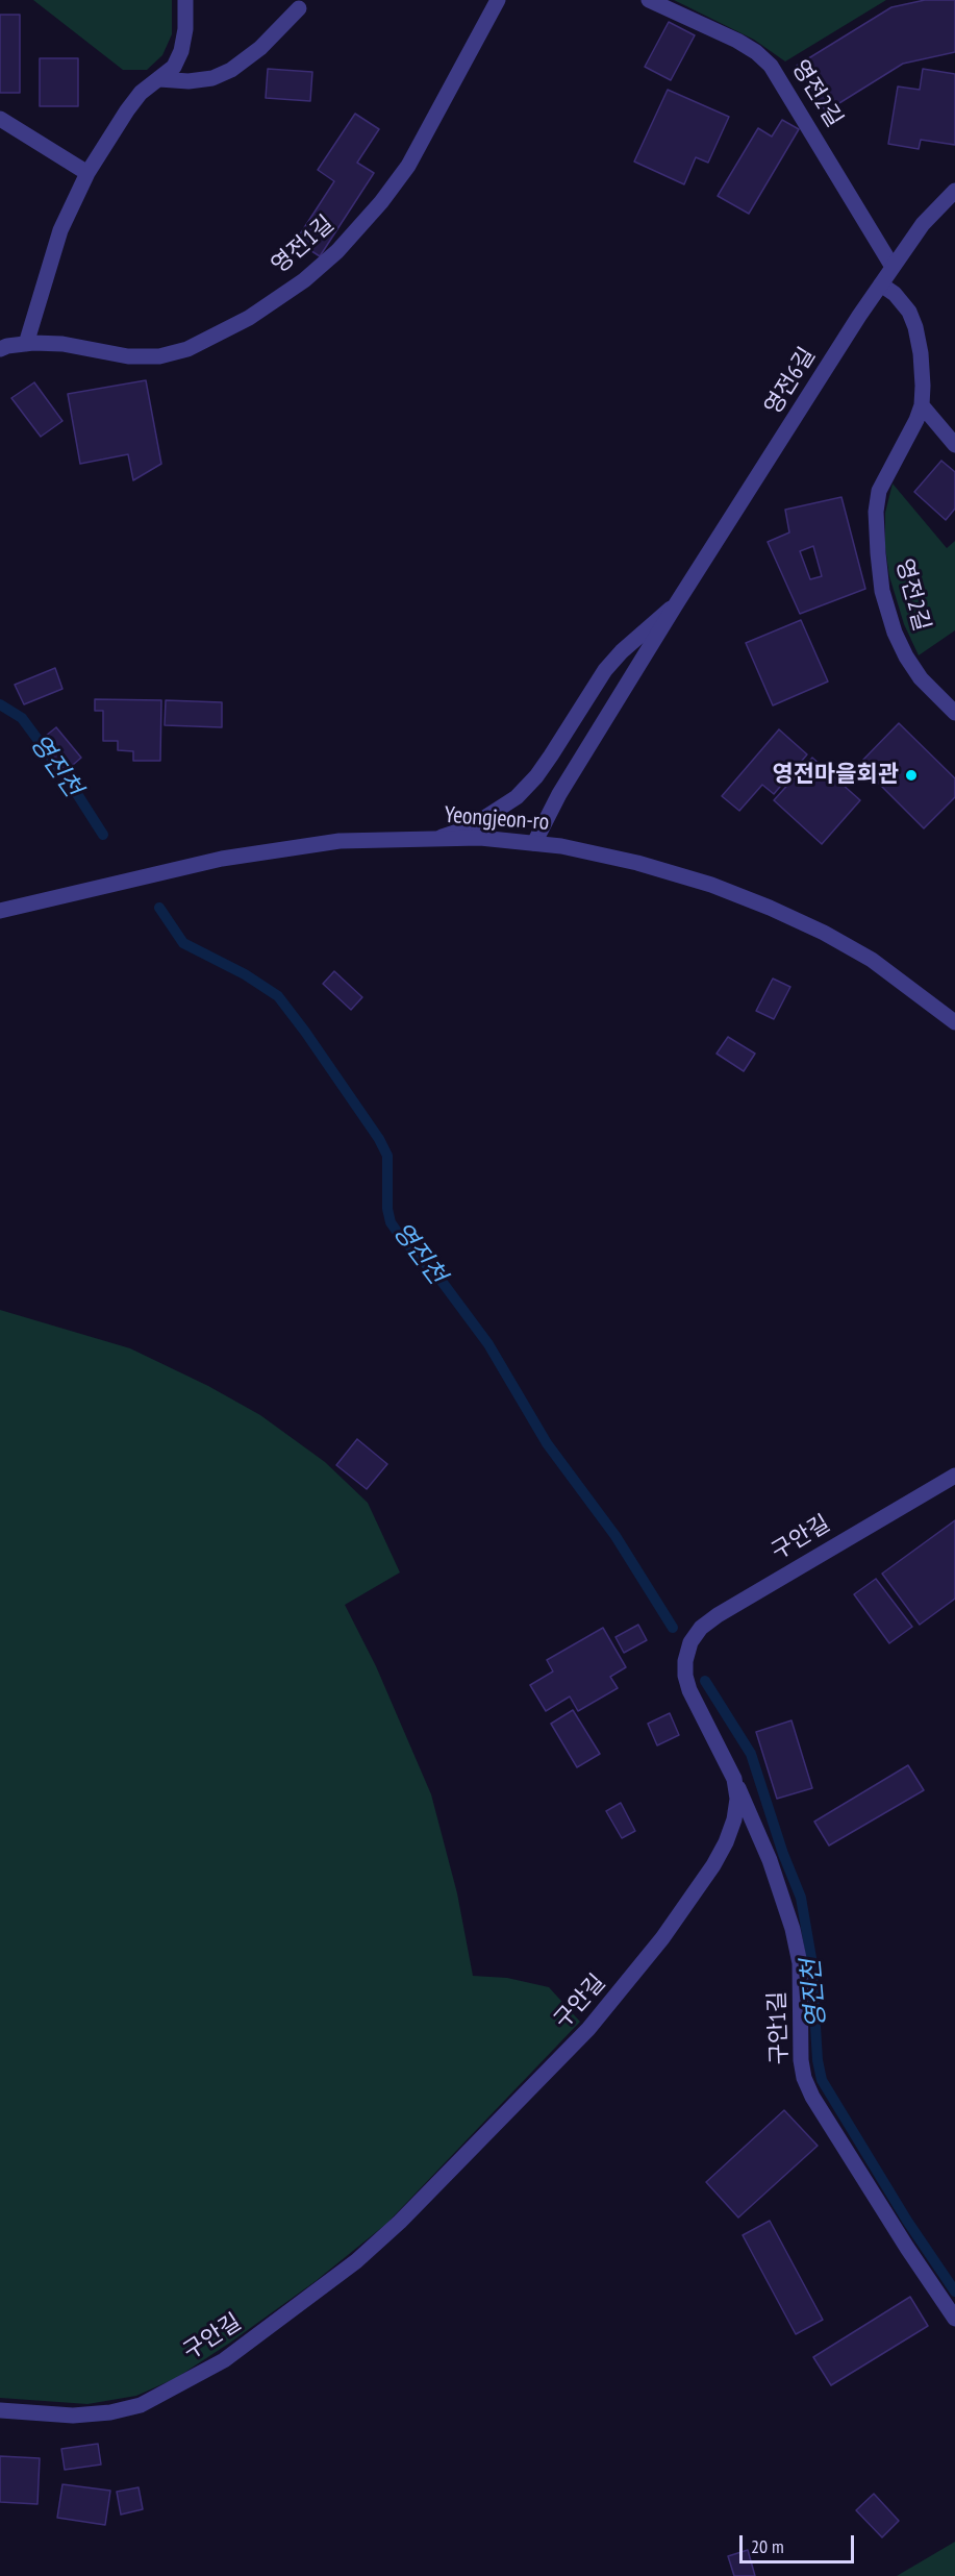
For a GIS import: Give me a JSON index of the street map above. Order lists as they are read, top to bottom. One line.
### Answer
{"streets":{"street":["영전2길","영전1길","영전6길","Yeongjeon-ro","구안길","구안1길"]},"crossings":[["영전2길","영전6길"],["영전6길","Yeongjeon-ro"],["구안길","구안1길"]],"water":["영진천"],"places":["영전마을회관"],"scale_bar":"20 m"}
